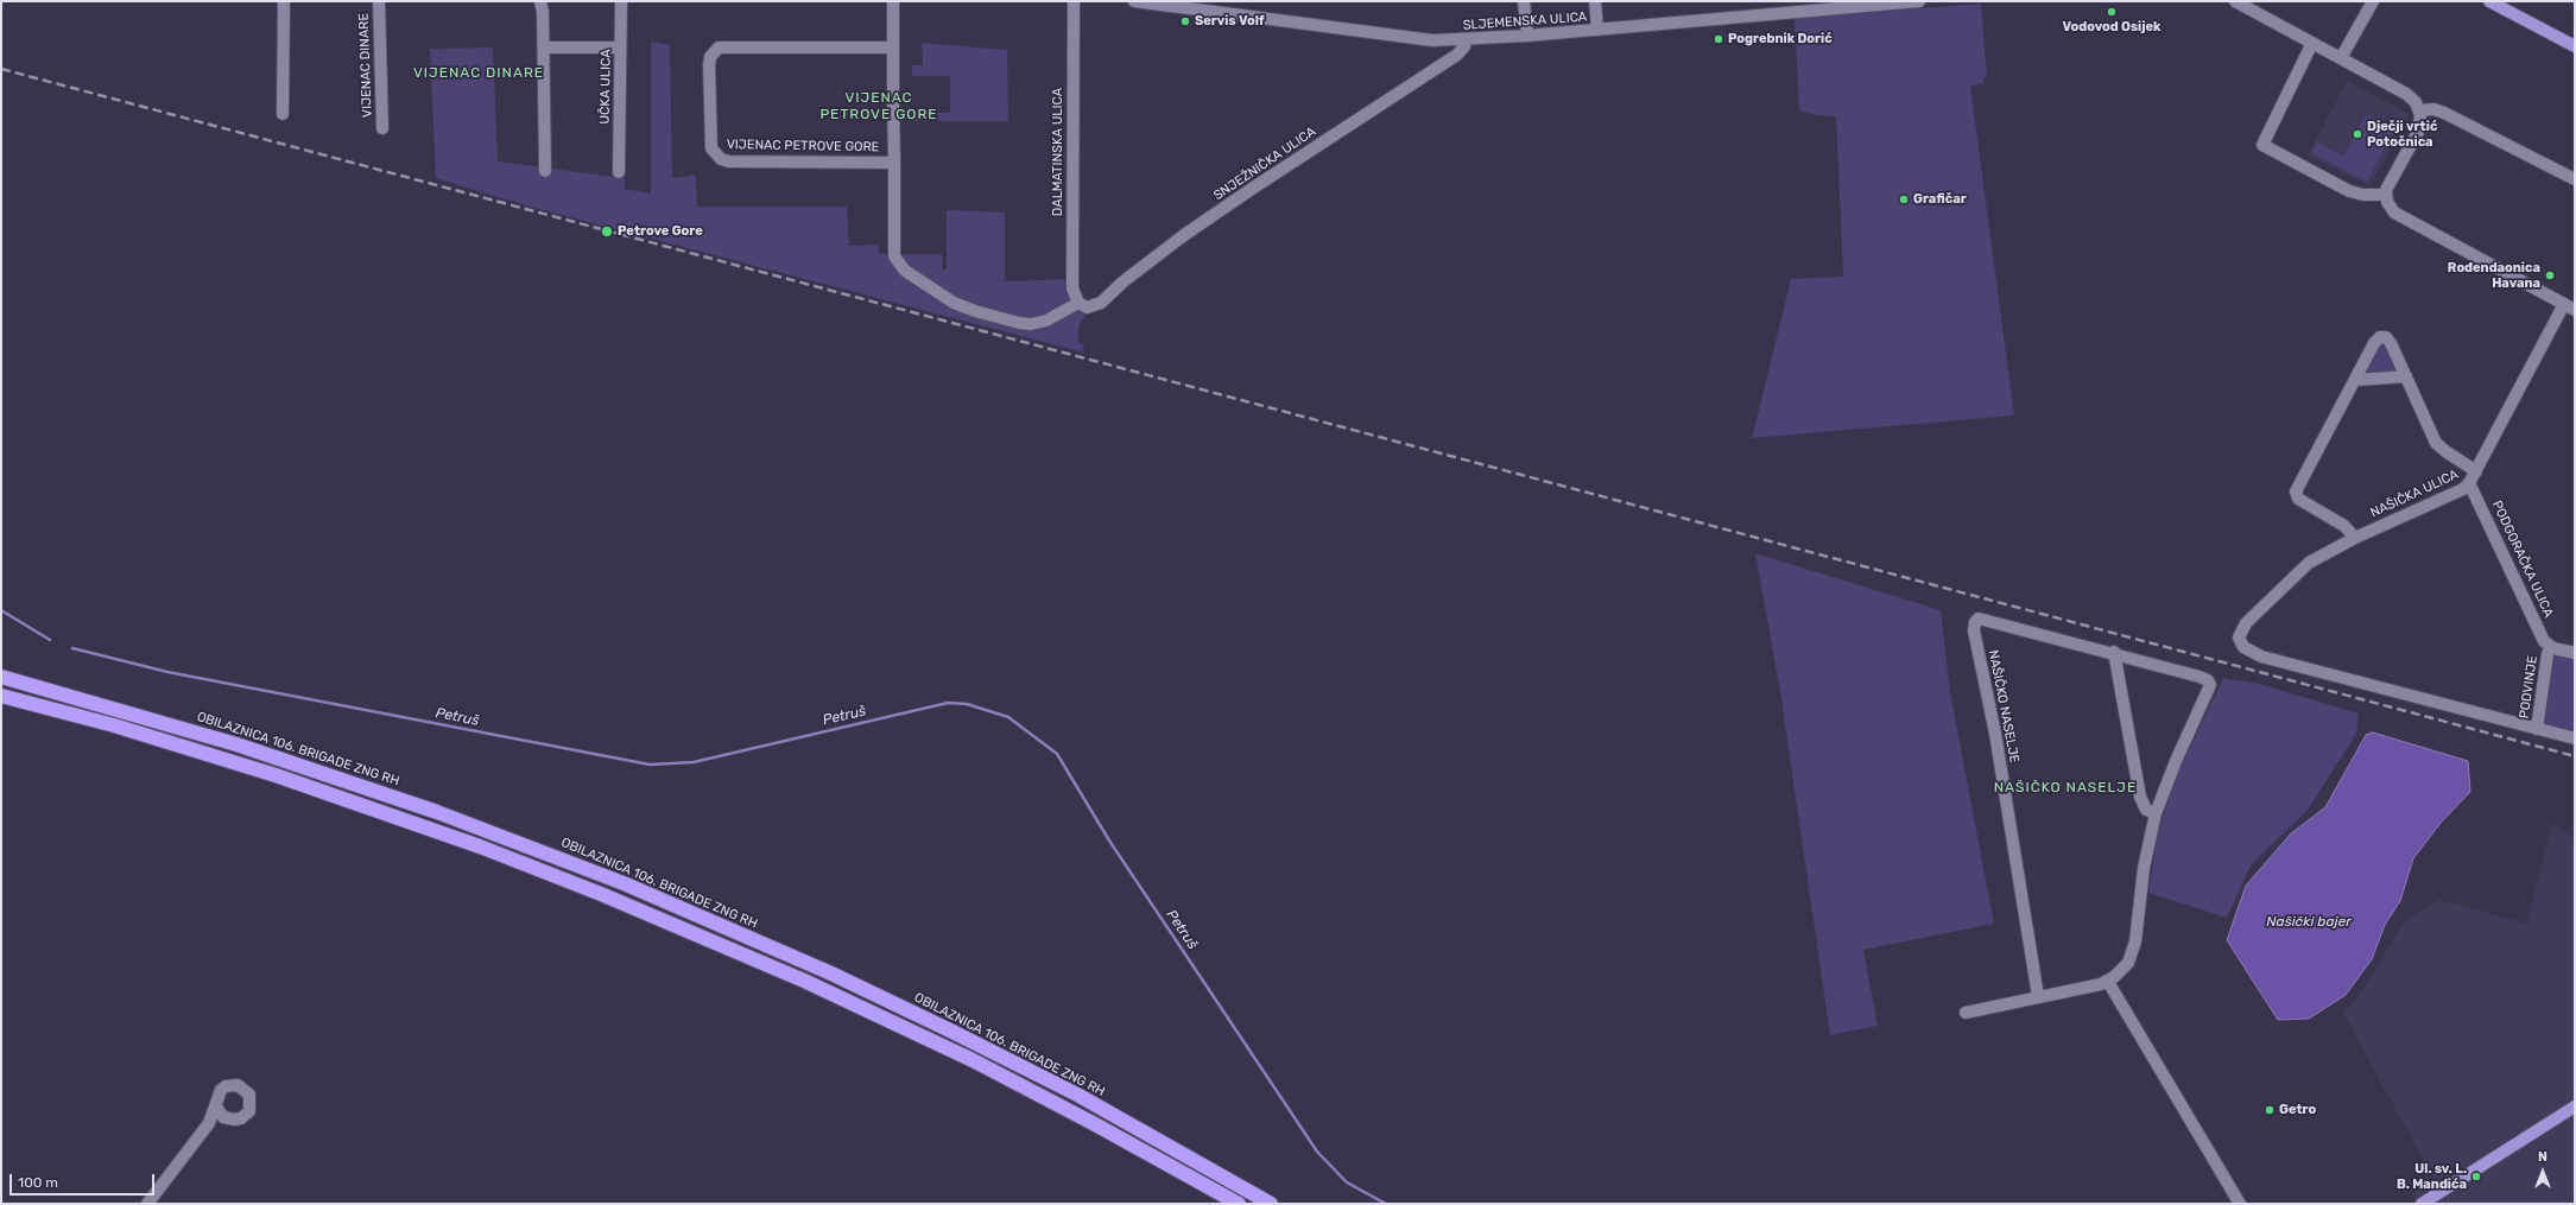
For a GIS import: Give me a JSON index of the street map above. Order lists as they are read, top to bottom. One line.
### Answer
{"streets":{"highway":["OBILAZNICA 106. BRIGADE ZNG RH"],"street":["SLJEMENSKA ULICA","VIJENAC DINARE","UČKA ULICA","VIJENAC PETROVE GORE","DALMATINSKA ULICA","SNJEŽNIČKA ULICA","NAŠIČKA ULICA","PODGORAČKA ULICA","PODVINJE","NAŠIČKO NASELJE"]},"crossings":[["SLJEMENSKA ULICA","SNJEŽNIČKA ULICA"],["VIJENAC PETROVE GORE","DALMATINSKA ULICA"],["VIJENAC PETROVE GORE","SNJEŽNIČKA ULICA"],["DALMATINSKA ULICA","SNJEŽNIČKA ULICA"],["NAŠIČKA ULICA","PODGORAČKA ULICA"],["NAŠIČKA ULICA","PODVINJE"],["PODGORAČKA ULICA","PODVINJE"]],"districts":["VIJENAC DINARE","VIJENAC PETROVE GORE","NAŠIČKO NASELJE"],"water":["Petruš","Našički bajer"],"places":["Vodovod Osijek","Servis Volf","Pogrebnik Dorić","Dječji vrtić Potočnica","Grafičar","Petrove Gore","Rođendaonica Havana","Getro","Ul. sv. L. B. Mandića"],"scale_bar":"100 m","north":"top"}
